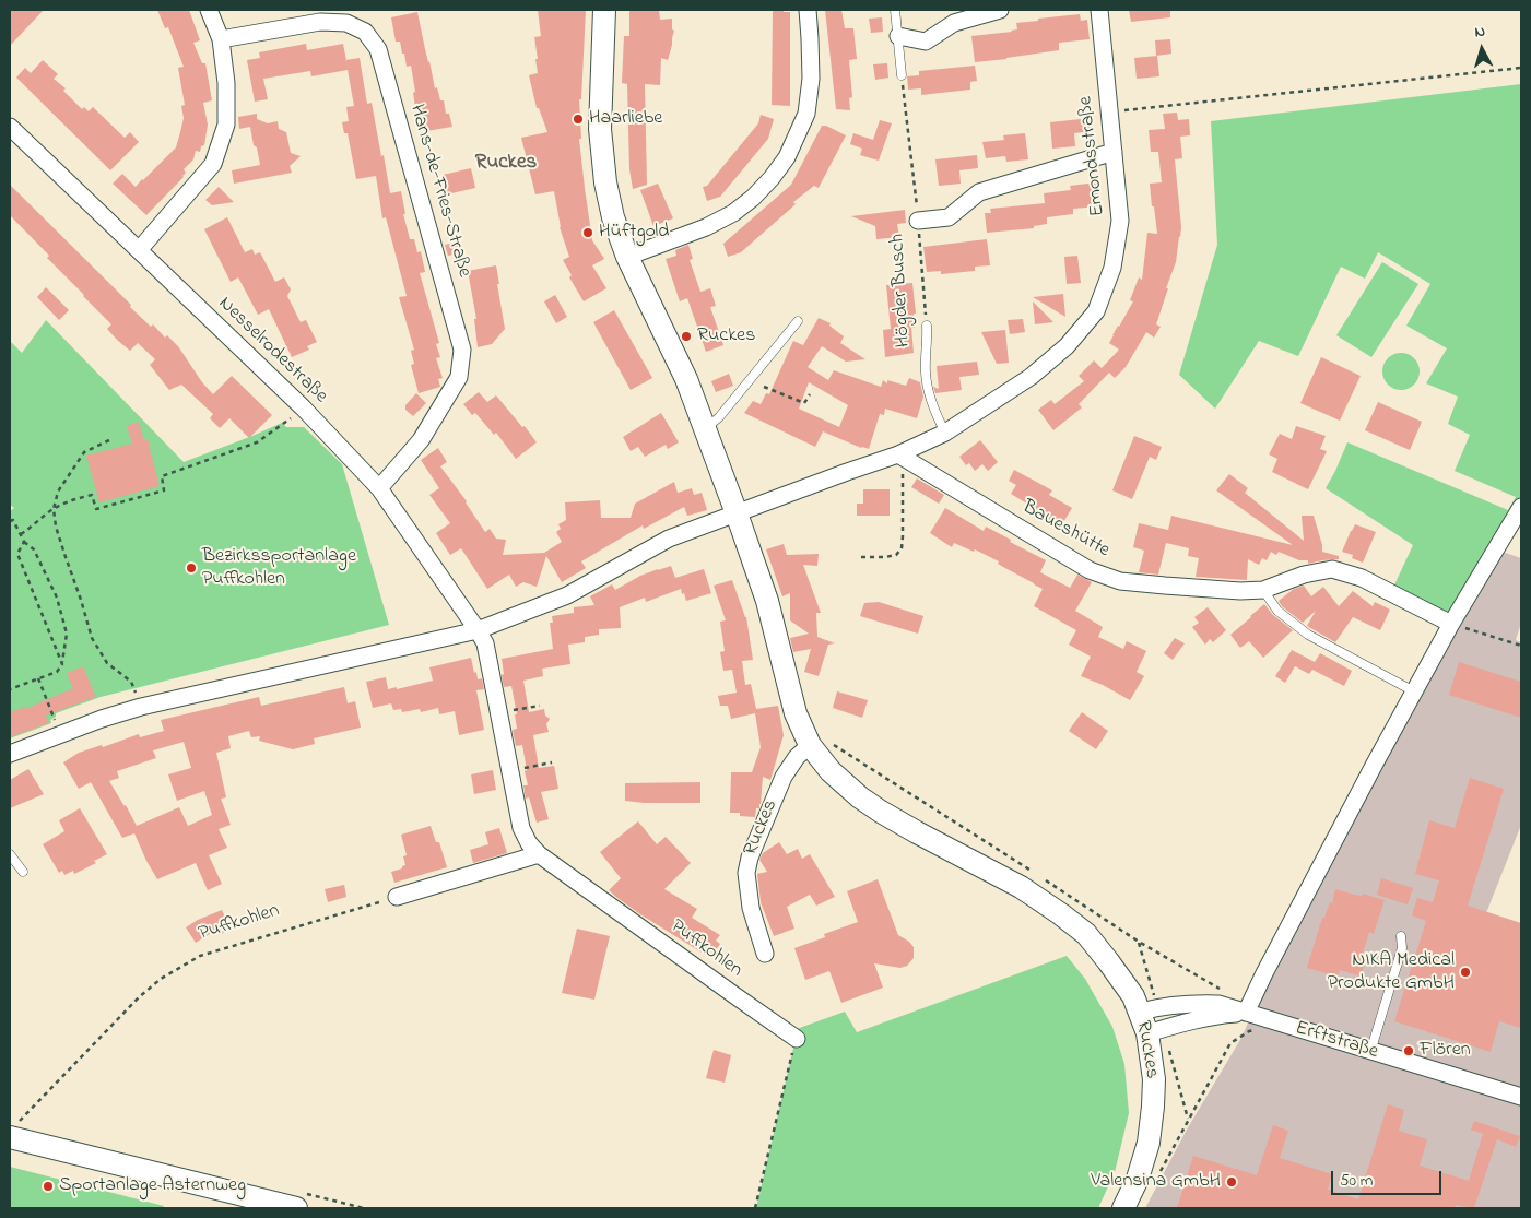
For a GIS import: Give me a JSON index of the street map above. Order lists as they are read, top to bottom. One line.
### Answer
{"streets":{"main road":["Ruckes"],"street":["Emondsstraße","Hans-de-Fries-Straße","Högder Busch","Nesselrodestraße","Baueshütte","Puffkohlen","Erftstraße"]},"crossings":[["Emondsstraße","Högder Busch"],["Emondsstraße","Baueshütte"],["Hans-de-Fries-Straße","Nesselrodestraße"],["Nesselrodestraße","Puffkohlen"],["Ruckes","Erftstraße"]],"districts":["Ruckes"],"places":["Haarliebe","Hüftgold","Ruckes","Bezirkssportanlage Puffkohlen","NIKA Medical Produkte GmbH","Flören","Valensina GmbH","Sportanlage Asternweg"],"scale_bar":"50 m","north":"top"}
